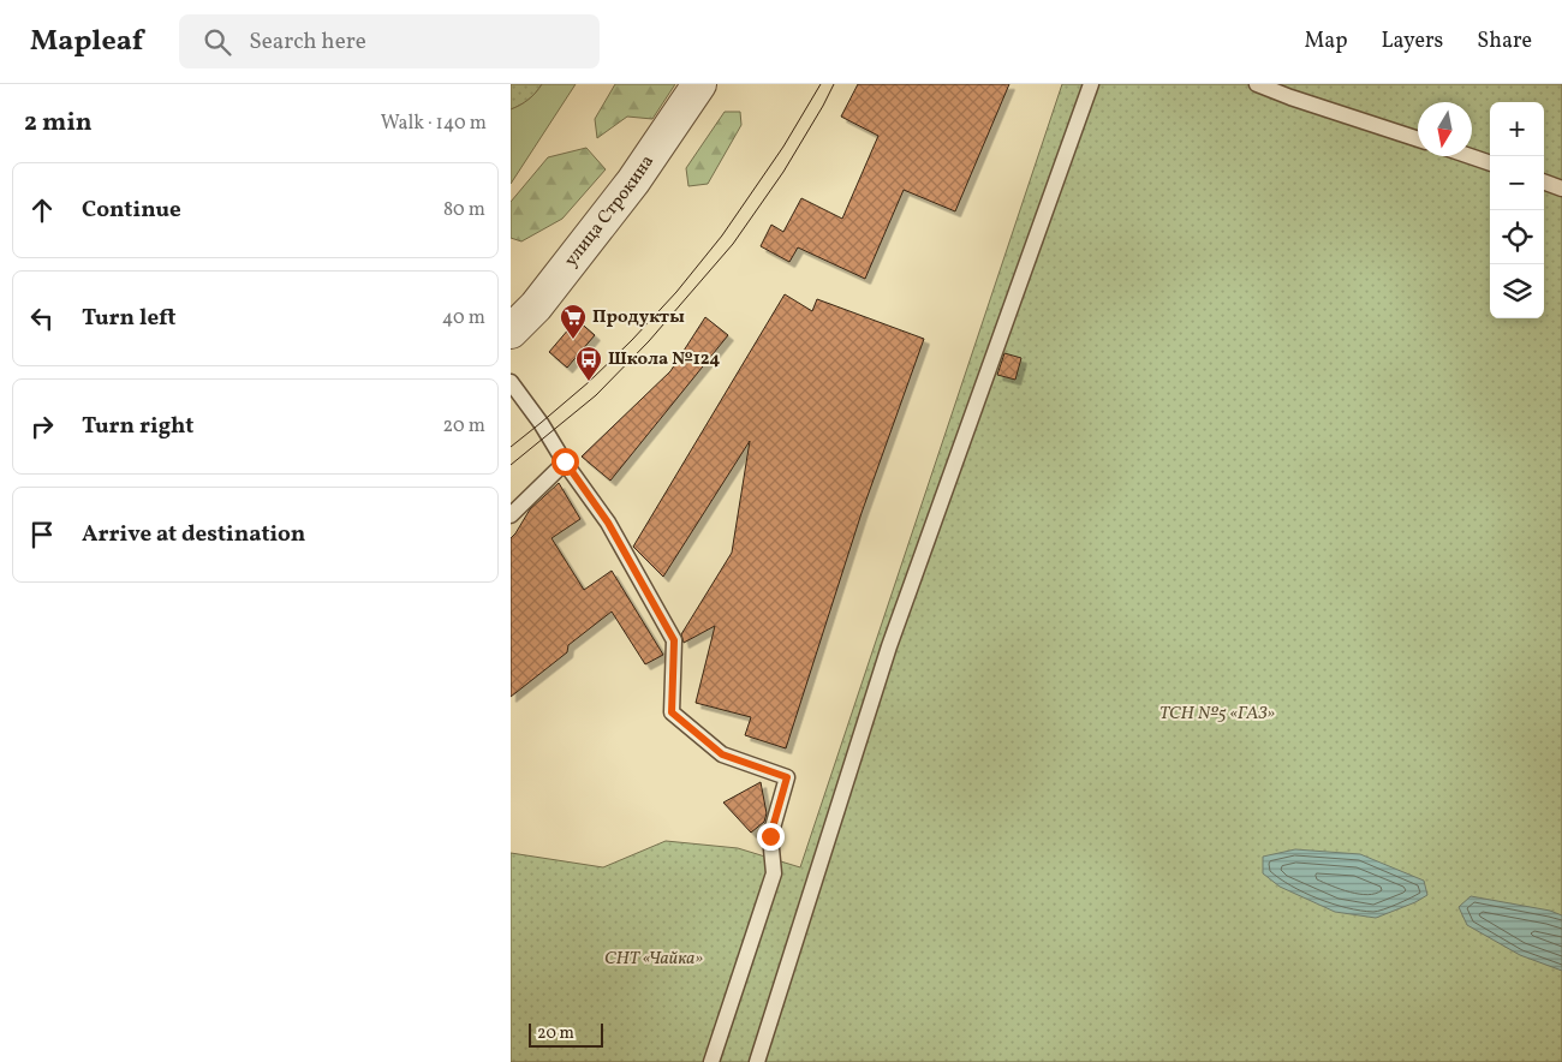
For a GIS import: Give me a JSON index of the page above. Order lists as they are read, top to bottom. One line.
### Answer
{"streets":{"street":["улица Строкина"]},"parks":["ТСН №5 «ГАЗ»","СНТ «Чайка»"],"places":{"supermarket":["Продукты"],"bus stop":["Школа №124"]},"scale_bar":"20 m","north":"bottom","page":{"header":"Mapleaf","search":"Search here","nav":["Map","Layers","Share"],"heading":["2 min","Walk · 140 m"],"map_buttons":["+","−"],"list":[["Continue","80 m"],["Turn left","40 m"],["Turn right","20 m"],"Arrive at destination"],"scale":"20 m"}}
